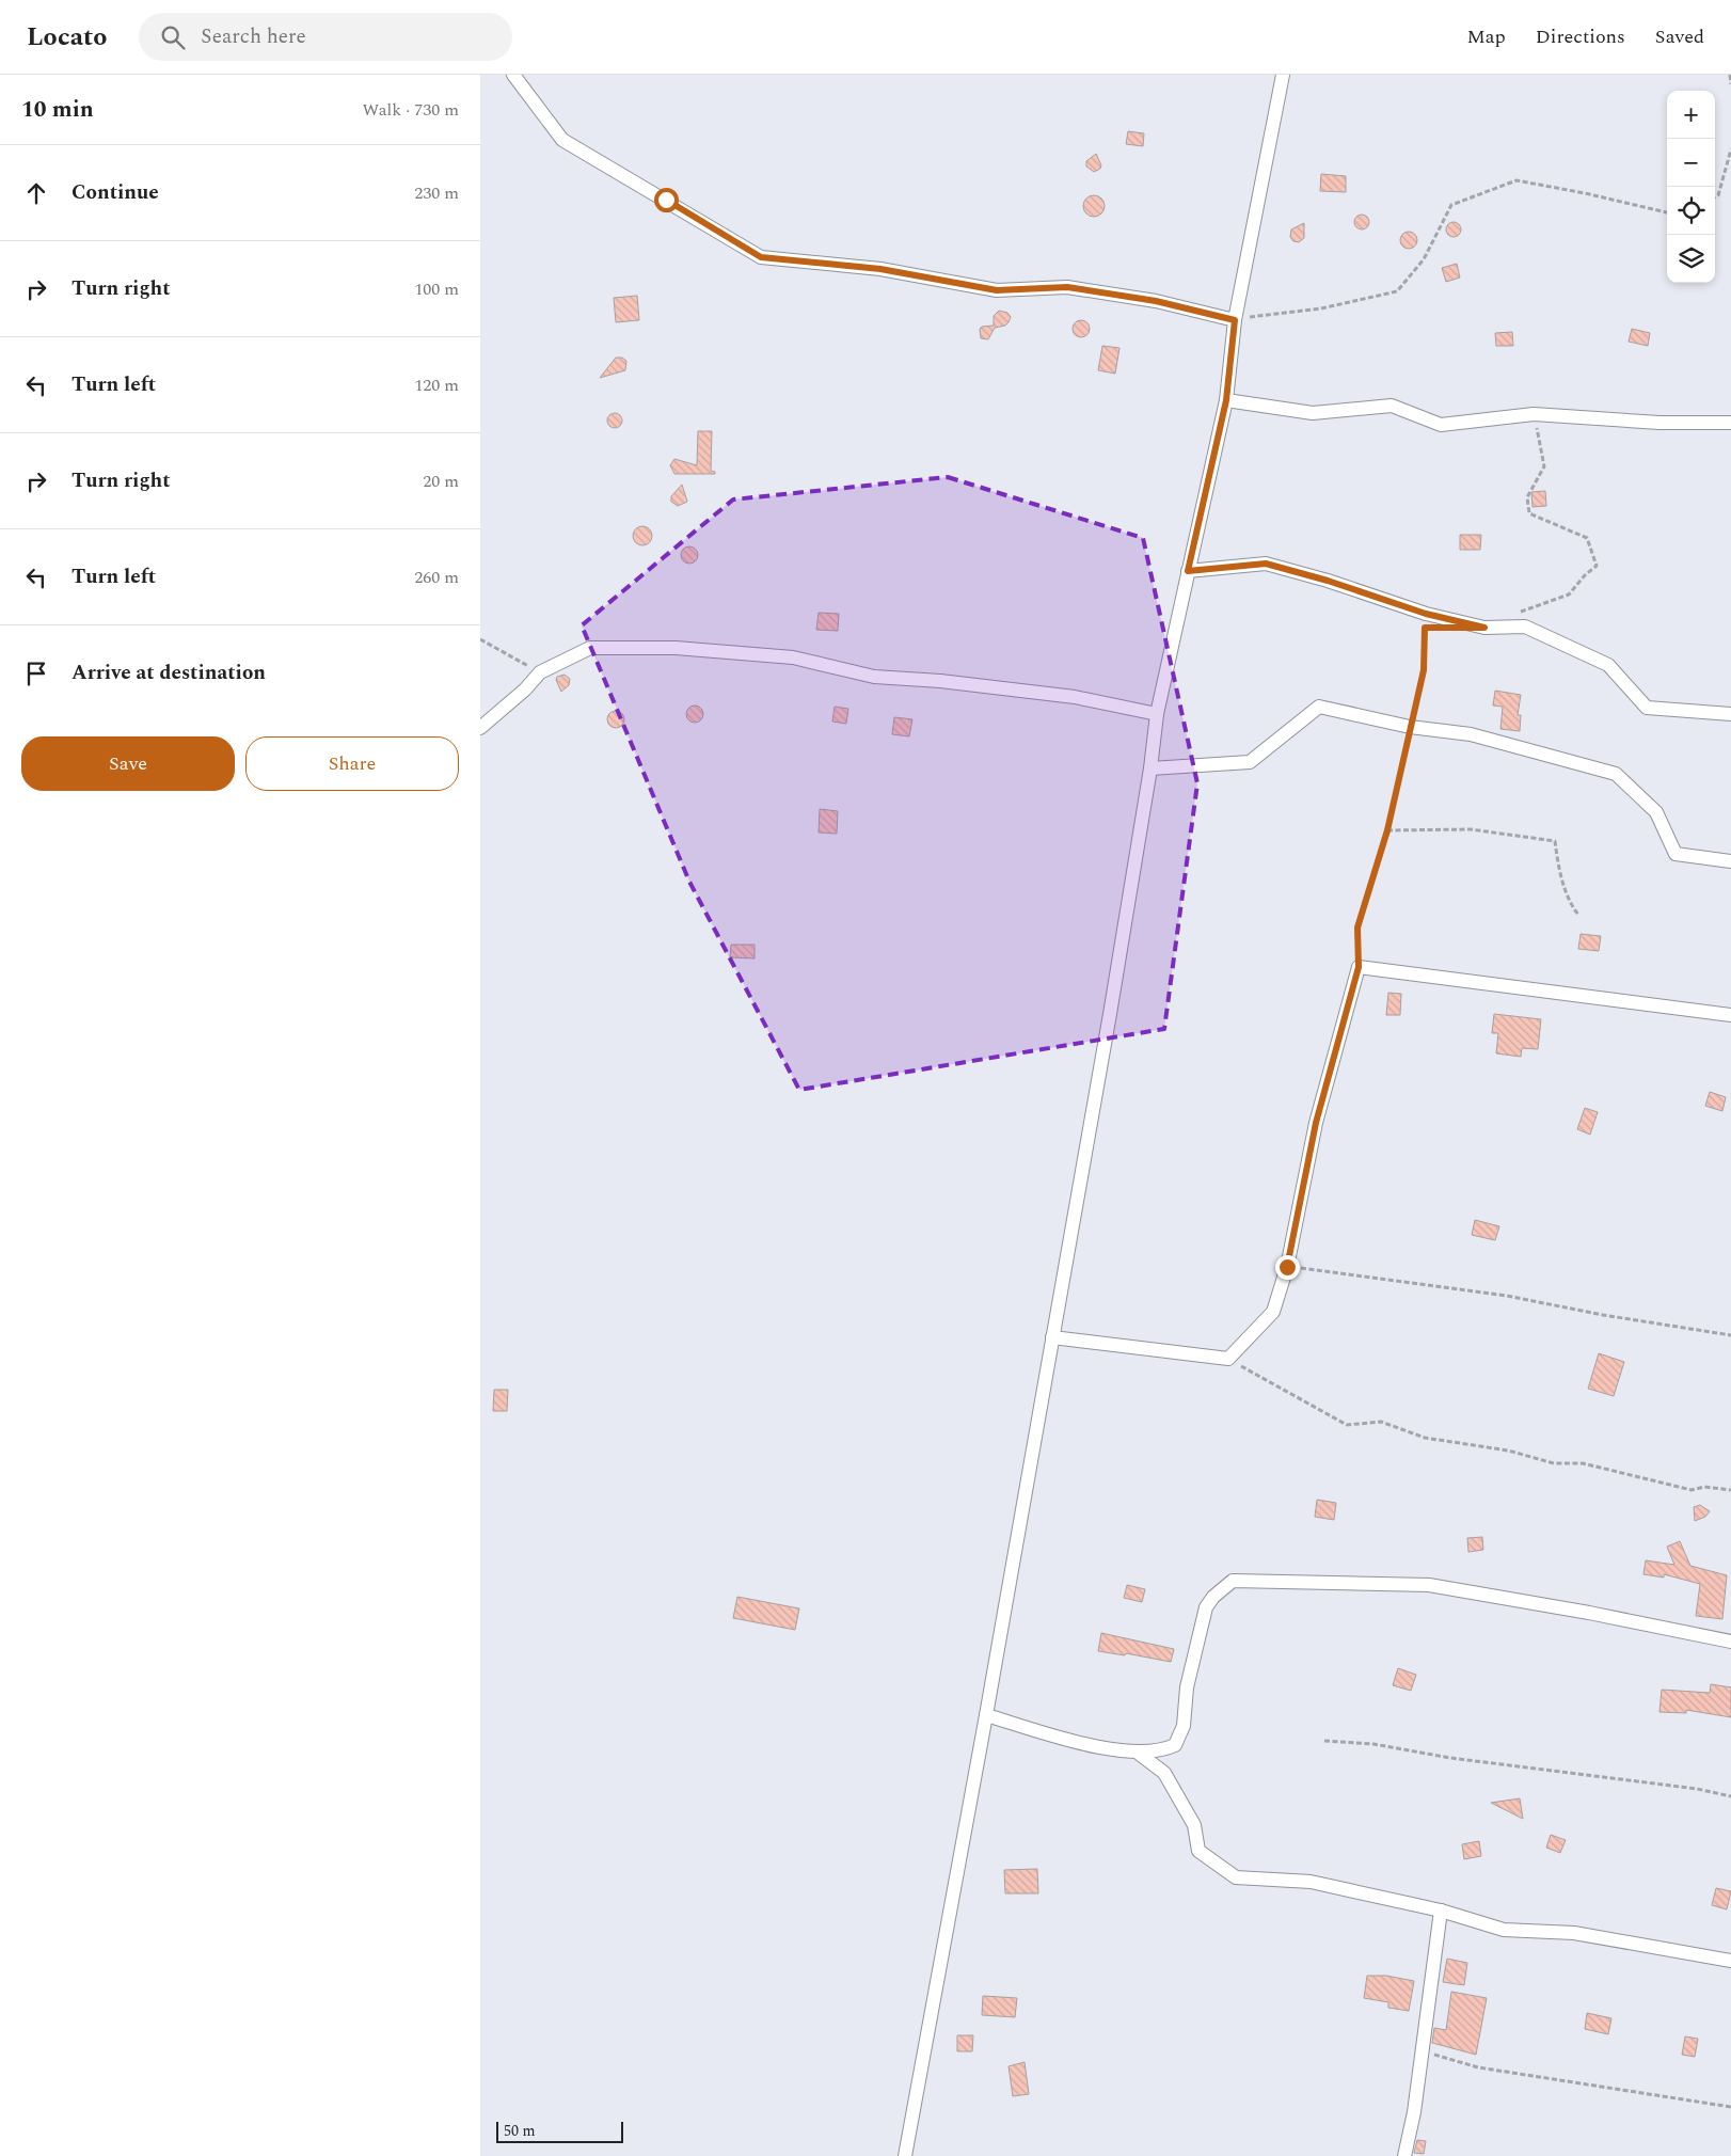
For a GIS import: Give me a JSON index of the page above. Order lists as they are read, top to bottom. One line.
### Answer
{"scale_bar":"50 m","page":{"header":"Locato","search":"Search here","nav":["Map","Directions","Saved"],"heading":["10 min","Walk · 730 m"],"map_buttons":["+","−"],"list":[["Continue","230 m"],["Turn right","100 m"],["Turn left","120 m"],["Turn right","20 m"],["Turn left","260 m"],"Arrive at destination"],"buttons":["Save","Share"],"scale":"50 m"}}
